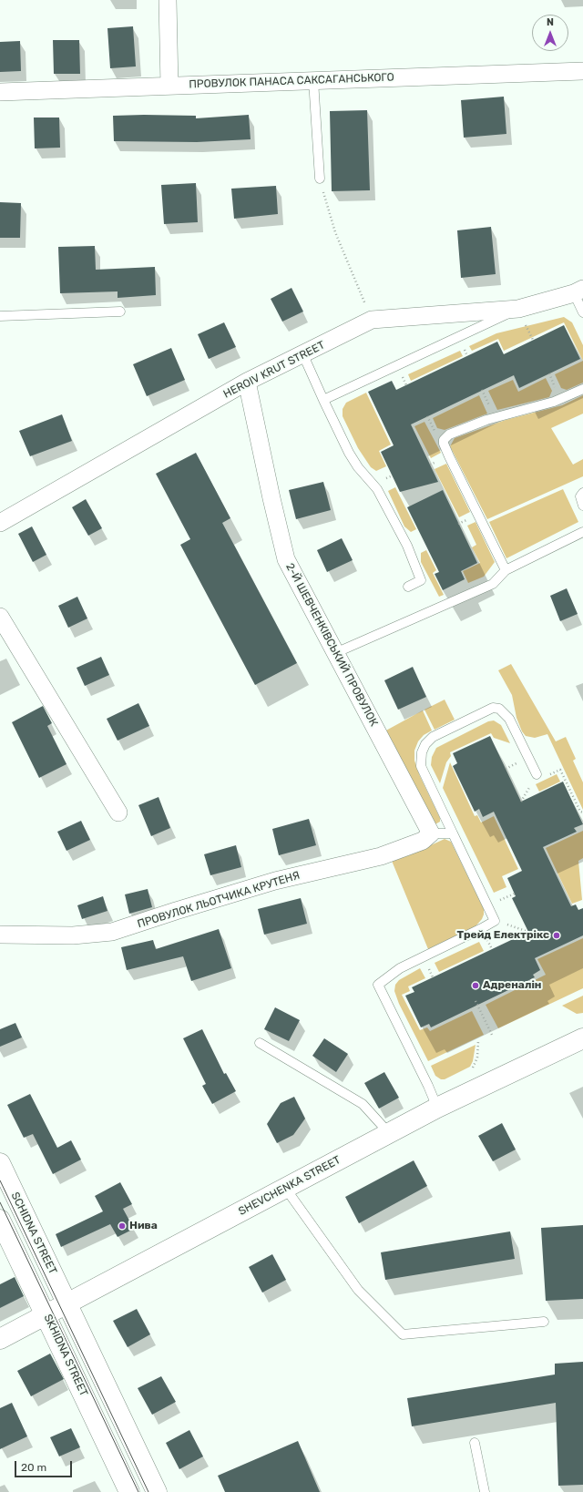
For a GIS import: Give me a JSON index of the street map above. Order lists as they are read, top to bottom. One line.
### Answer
{"streets":{"street":["ПРОВУЛОК ПАНАСА САКСАГАНСЬКОГО","HEROIV KRUT STREET","2-Й ШЕВЧЕНКІВСЬКИЙ ПРОВУЛОК","ПРОВУЛОК ЛЬОТЧИКА КРУТЕНЯ","SHEVCHENKA STREET","SCHIDNA STREET","SKHIDNA STREET"]},"crossings":[["HEROIV KRUT STREET","2-Й ШЕВЧЕНКІВСЬКИЙ ПРОВУЛОК"],["2-Й ШЕВЧЕНКІВСЬКИЙ ПРОВУЛОК","ПРОВУЛОК ЛЬОТЧИКА КРУТЕНЯ"],["SHEVCHENKA STREET","SCHIDNA STREET"],["SHEVCHENKA STREET","SKHIDNA STREET"]],"places":["Трейд Електрікс","Адреналін","Нива"],"scale_bar":"20 m","north":"top"}
